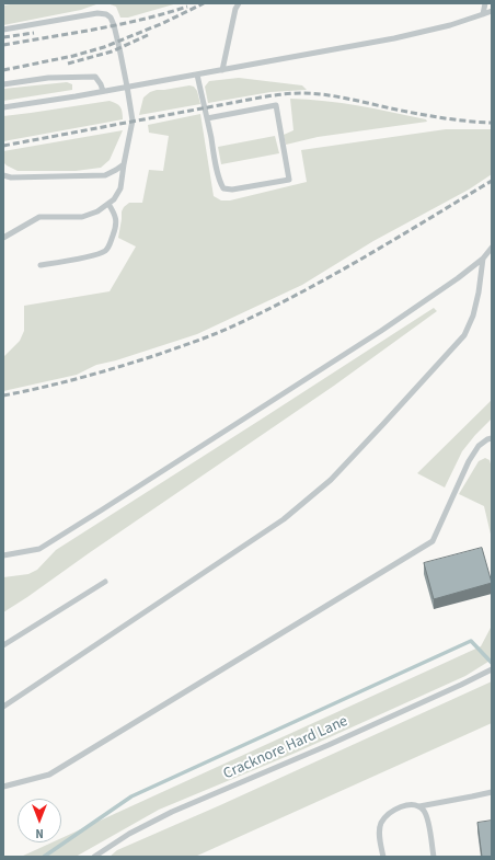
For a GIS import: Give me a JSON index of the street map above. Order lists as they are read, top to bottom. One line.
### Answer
{"streets":{"lane":["Cracknore Hard Lane"]},"north":"bottom"}
